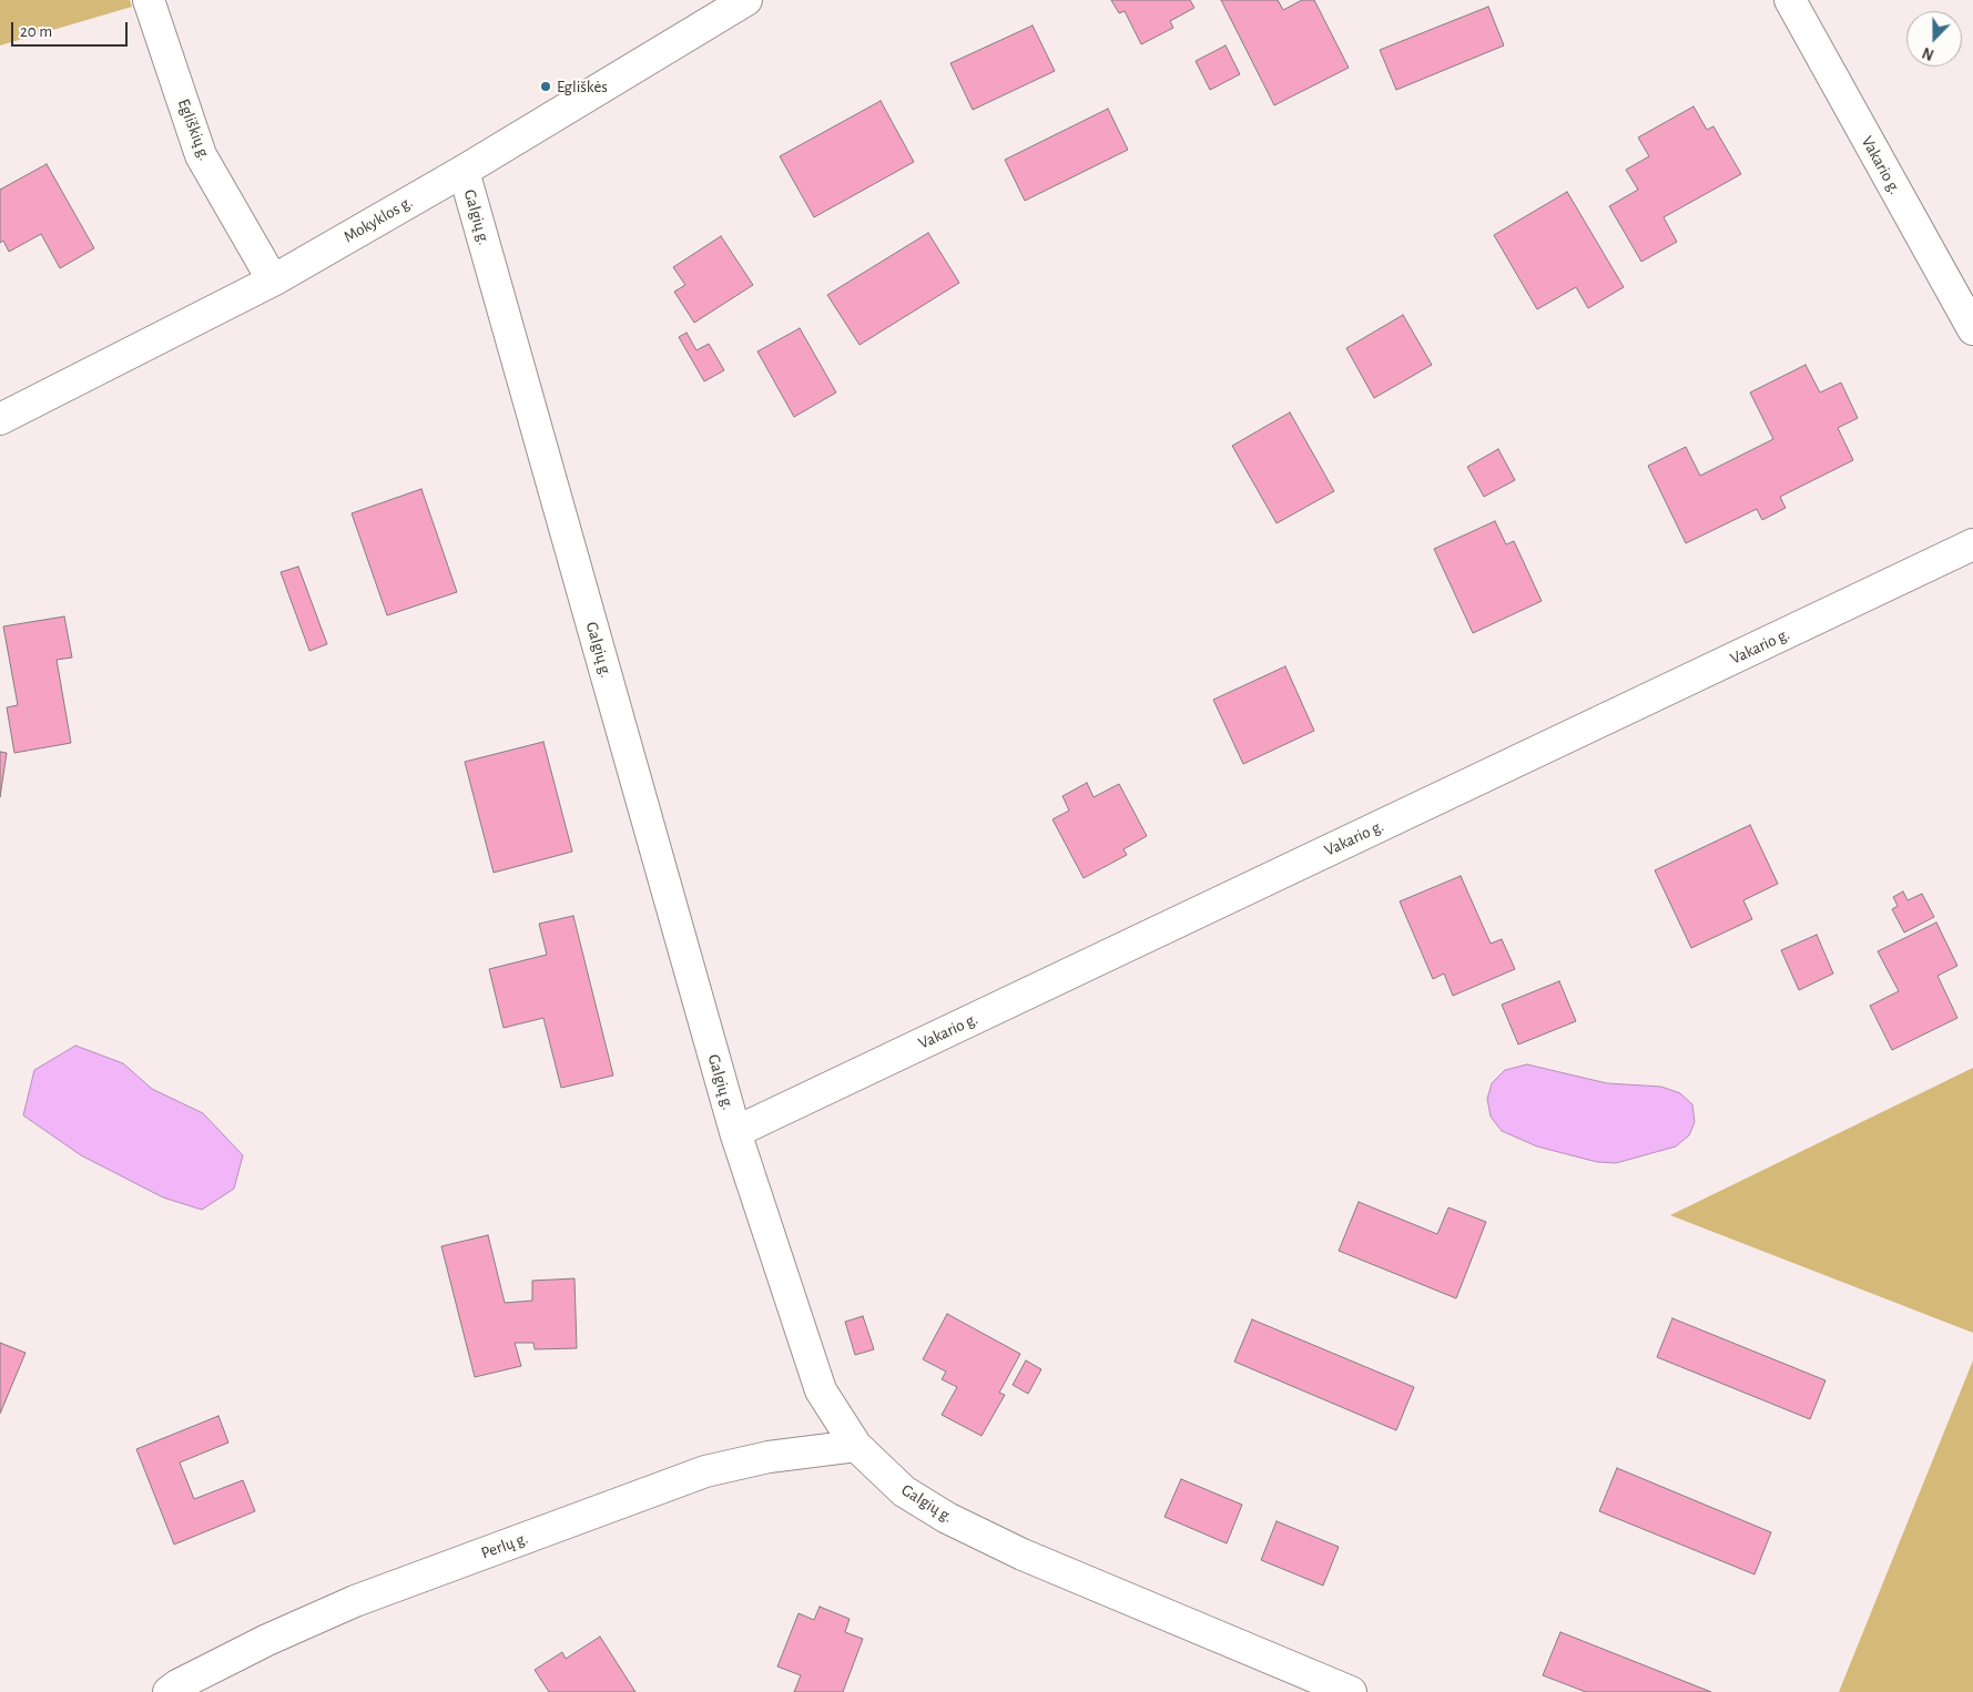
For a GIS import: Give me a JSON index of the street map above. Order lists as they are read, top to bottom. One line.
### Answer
{"streets":{"street":["Egliškių g.","Vakario g.","Galgių g.","Mokyklos g.","Perlų g."]},"crossings":[["Egliškių g.","Mokyklos g."],["Vakario g.","Galgių g."],["Galgių g.","Mokyklos g."],["Galgių g.","Perlų g."]],"places":["Egliškės"],"scale_bar":"20 m","north":"bottom"}
